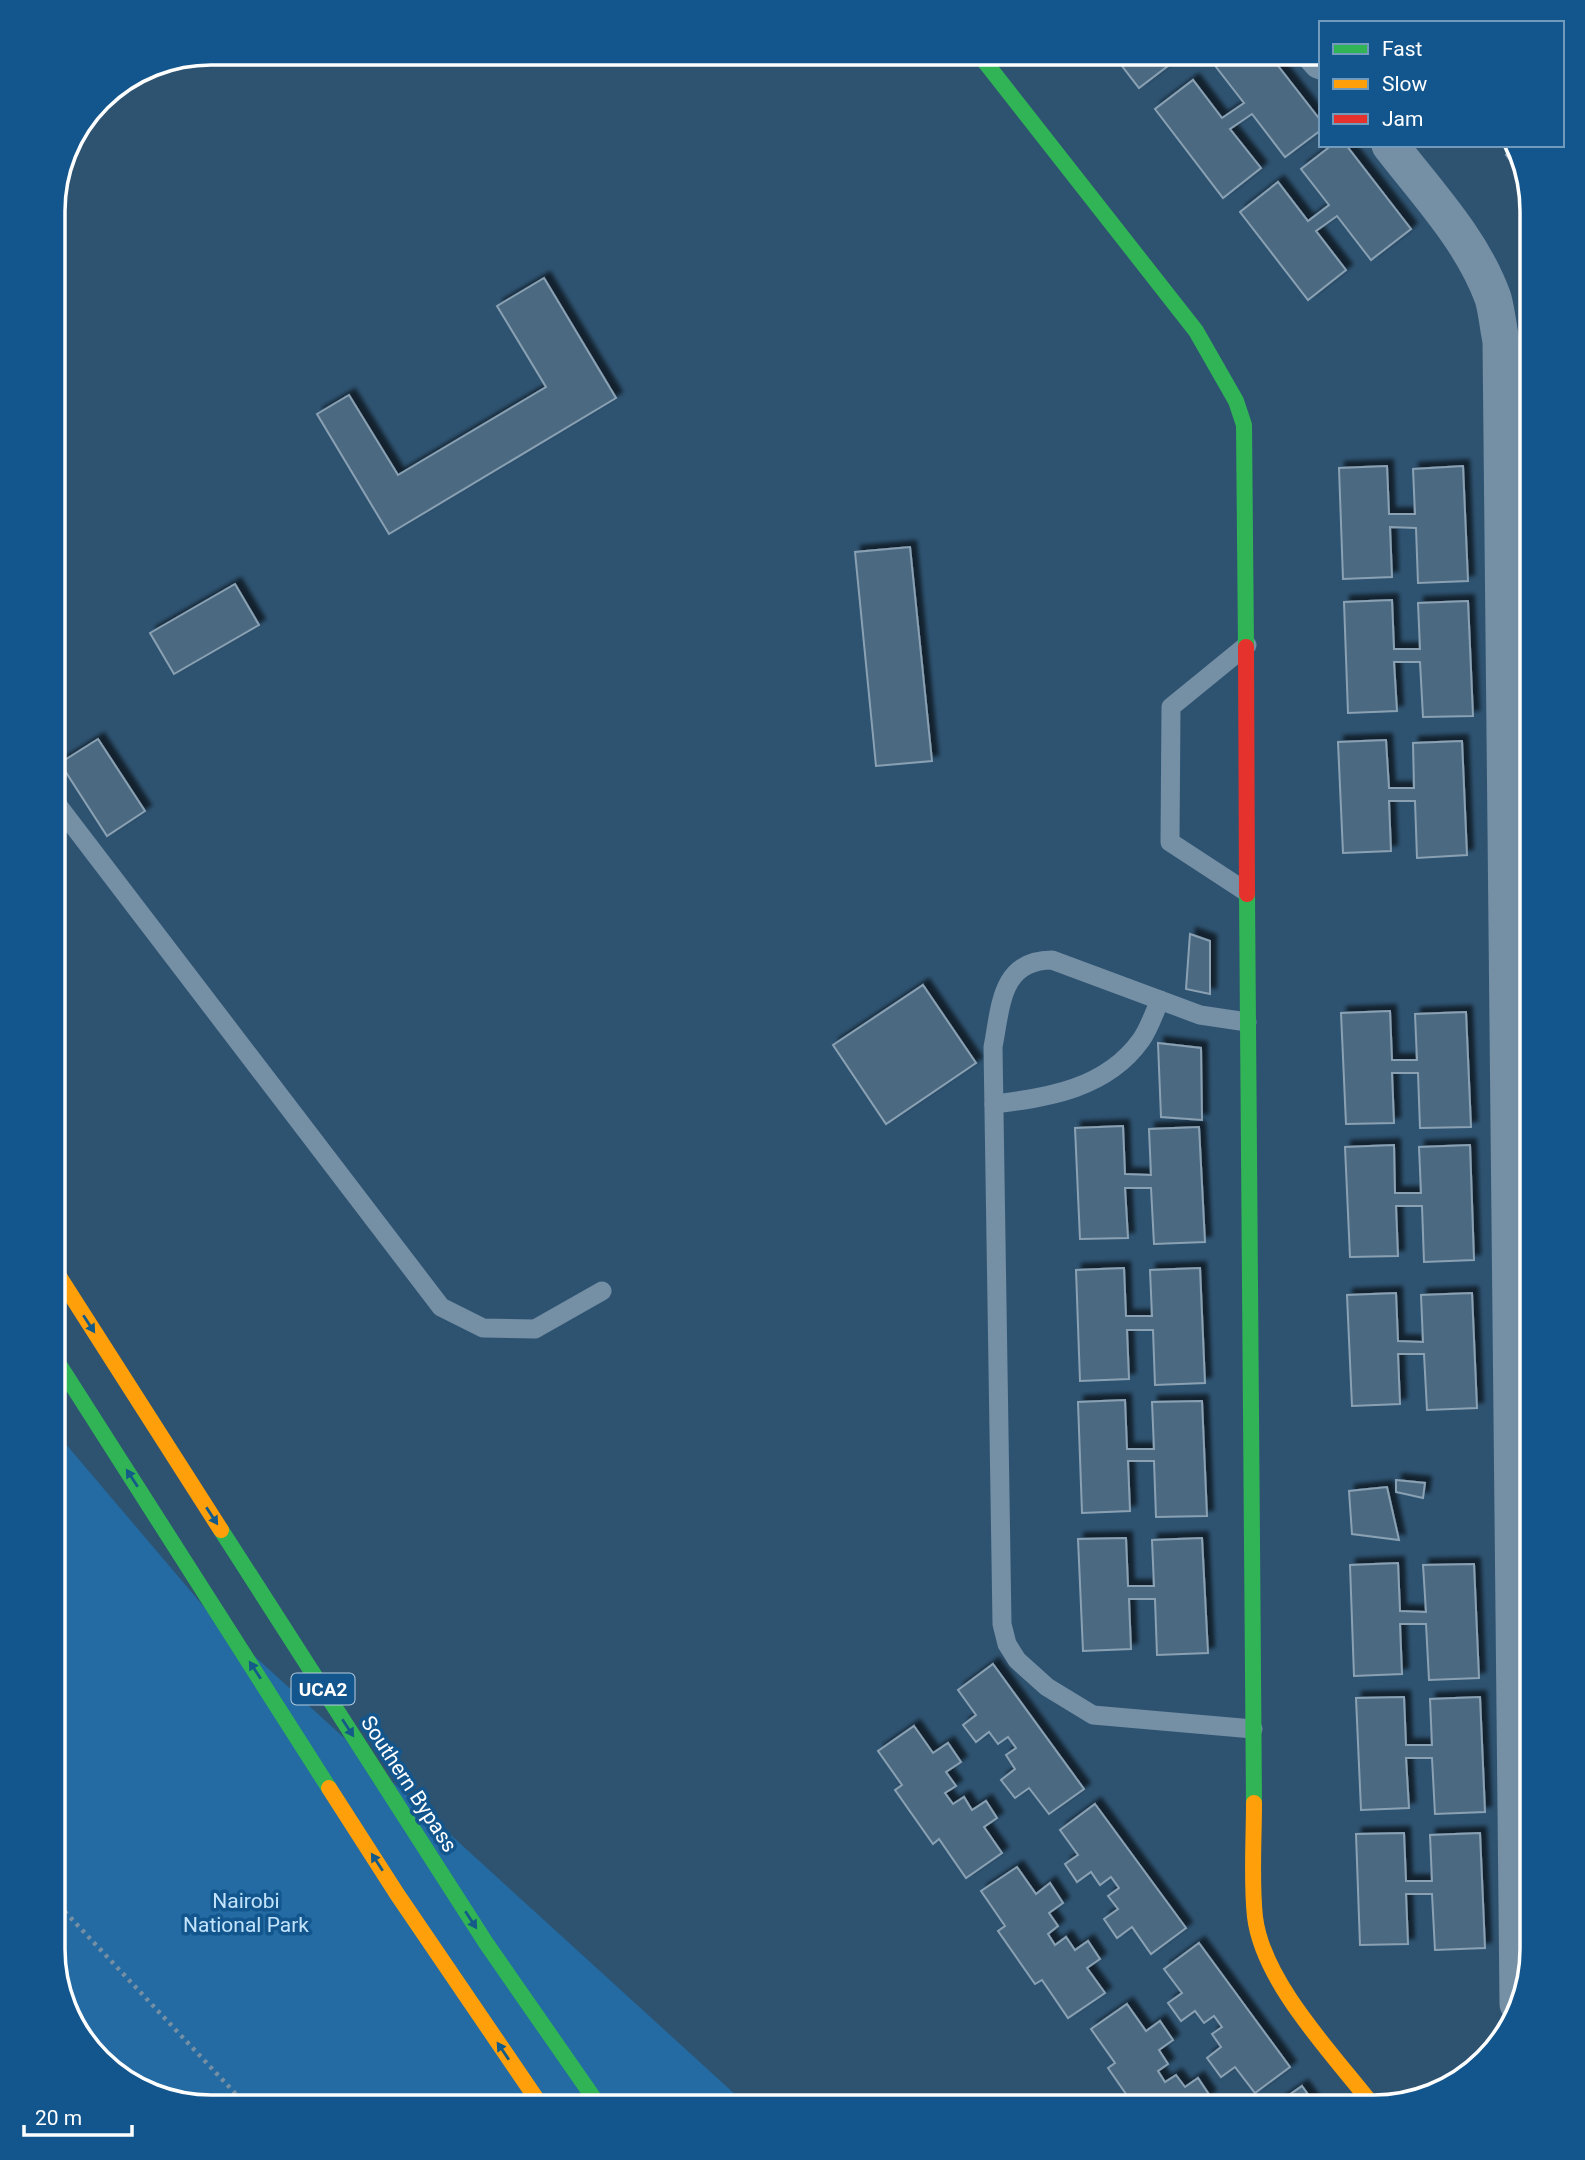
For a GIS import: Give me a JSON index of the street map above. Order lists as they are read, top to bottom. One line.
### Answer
{"streets":{"main road":["UCA2","Southern Bypass"]},"parks":["Nairobi National Park"],"legend":["Fast","Slow","Jam"],"scale_bar":"20 m"}
